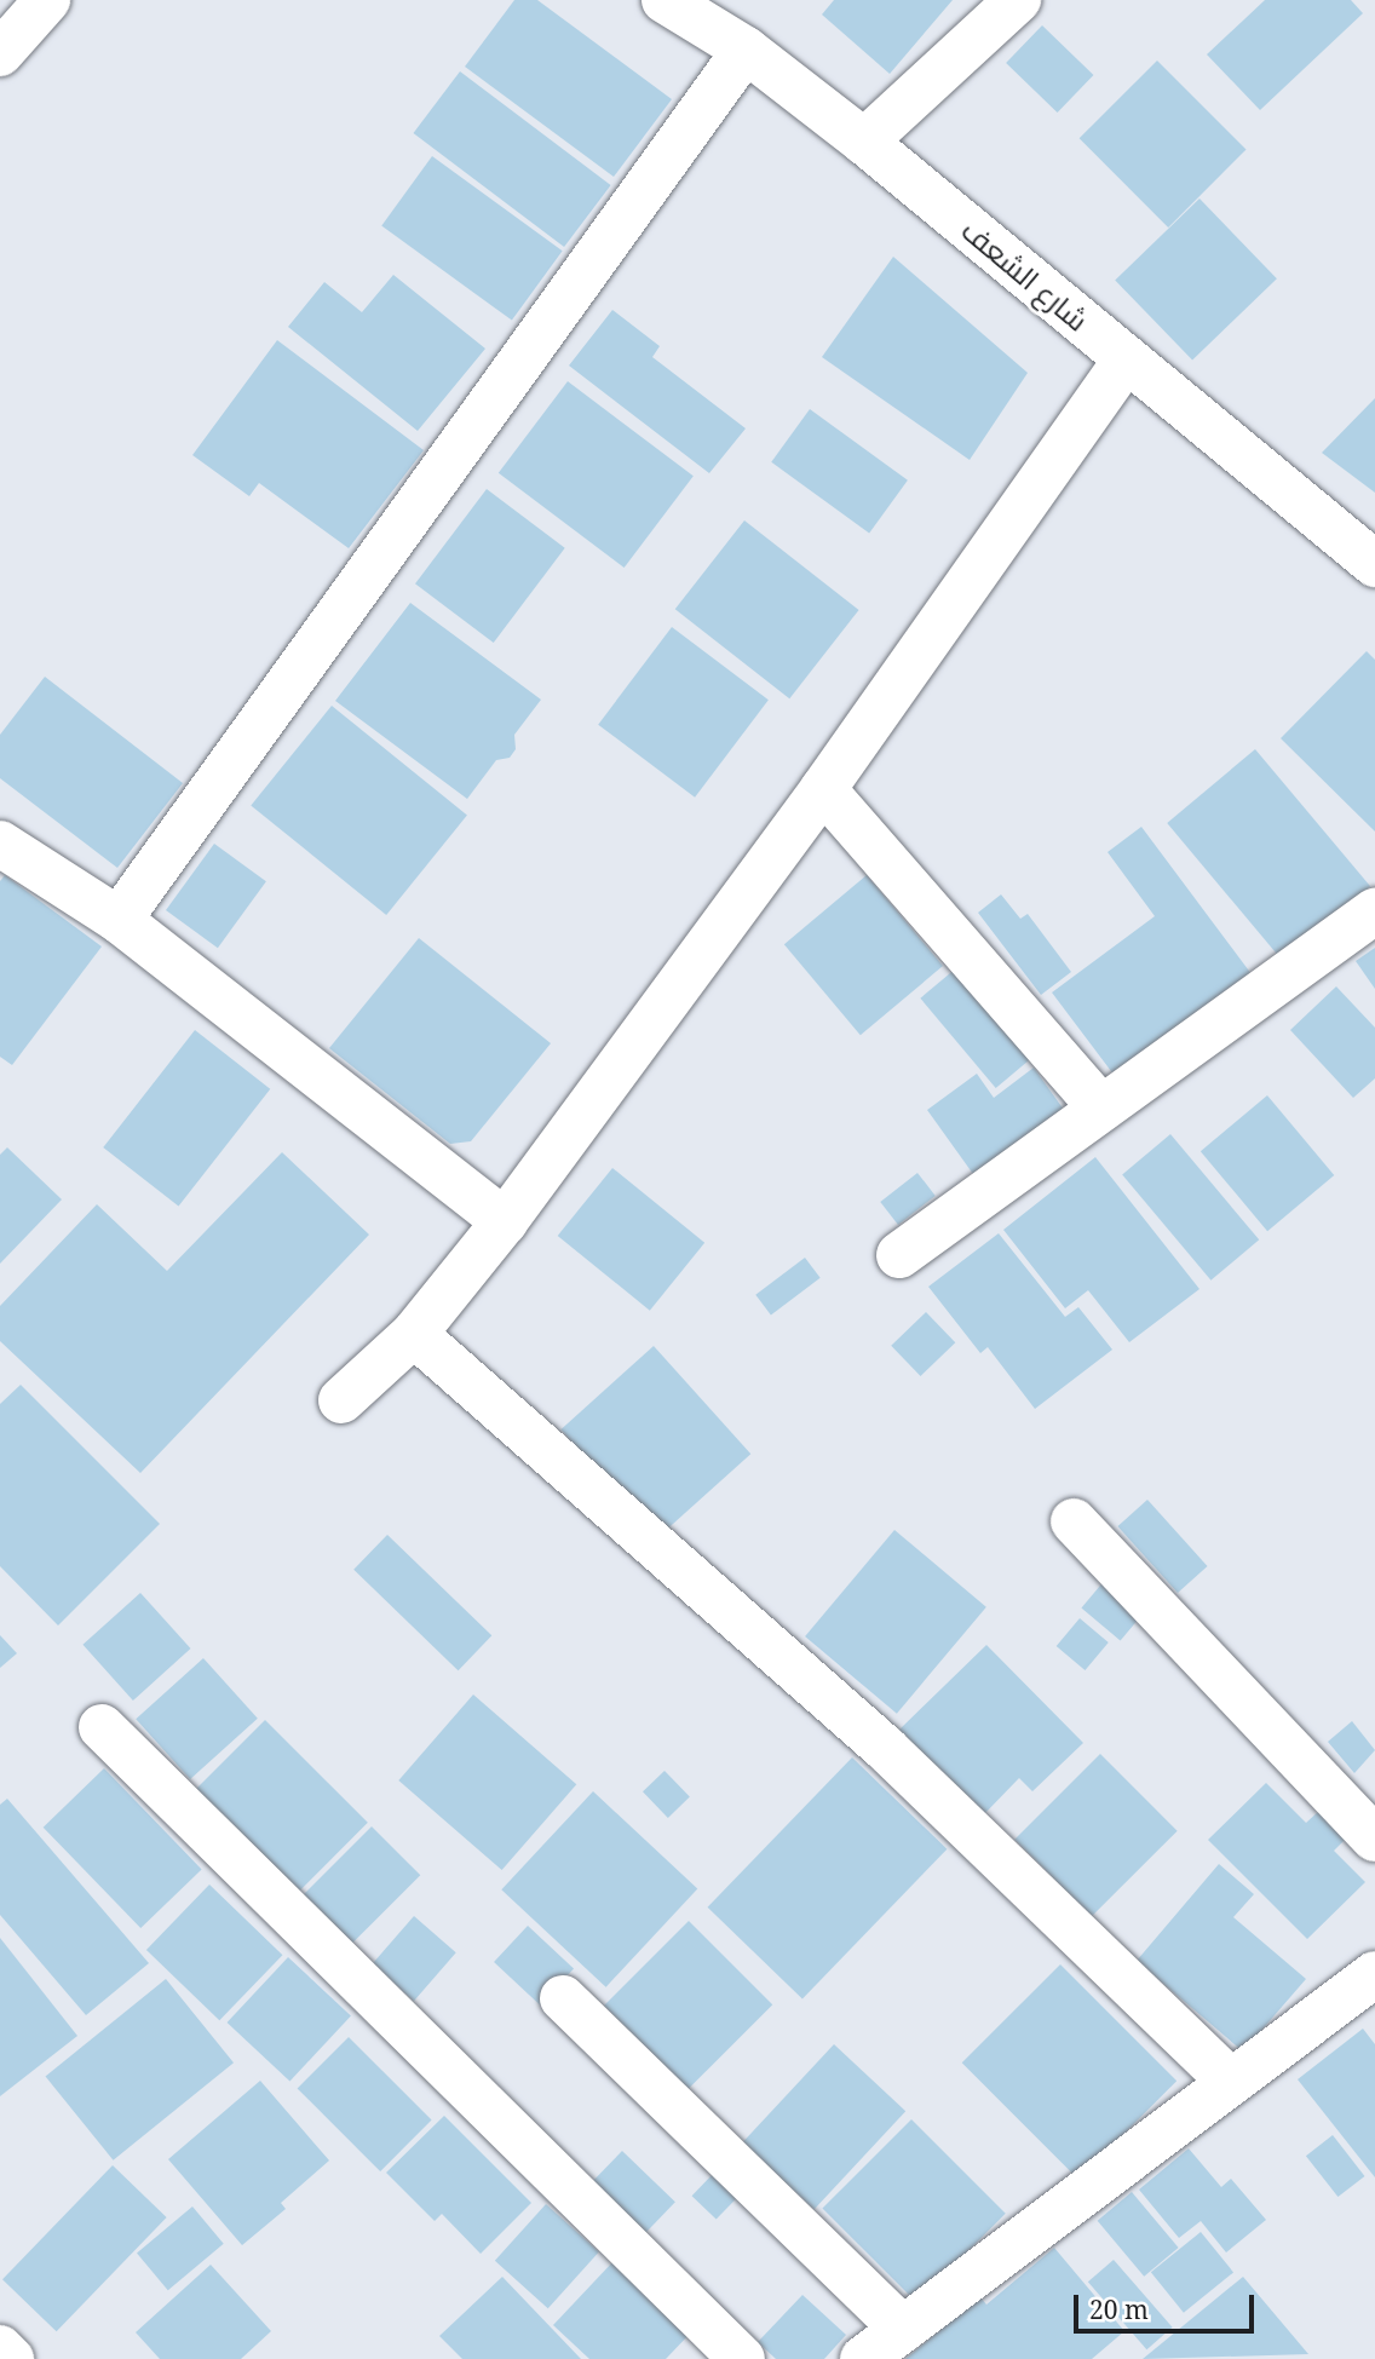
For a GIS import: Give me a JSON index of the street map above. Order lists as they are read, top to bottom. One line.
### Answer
{"streets":{"street":["شارع الشعف"]},"scale_bar":"20 m"}
